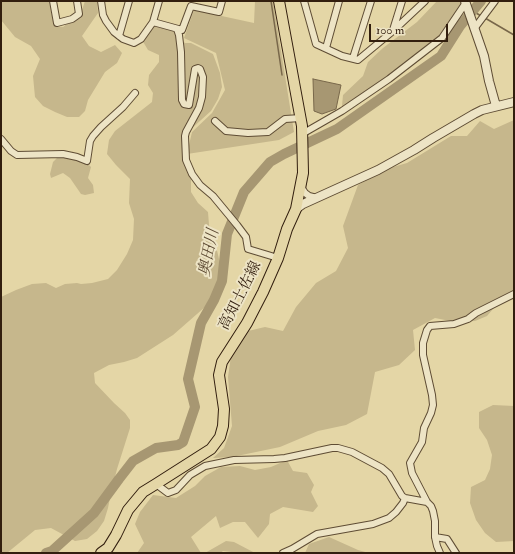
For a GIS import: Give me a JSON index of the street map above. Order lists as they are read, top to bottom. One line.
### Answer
{"streets":{"main road":["高知土佐線"]},"water":["奥田川"],"scale_bar":"100 m"}
